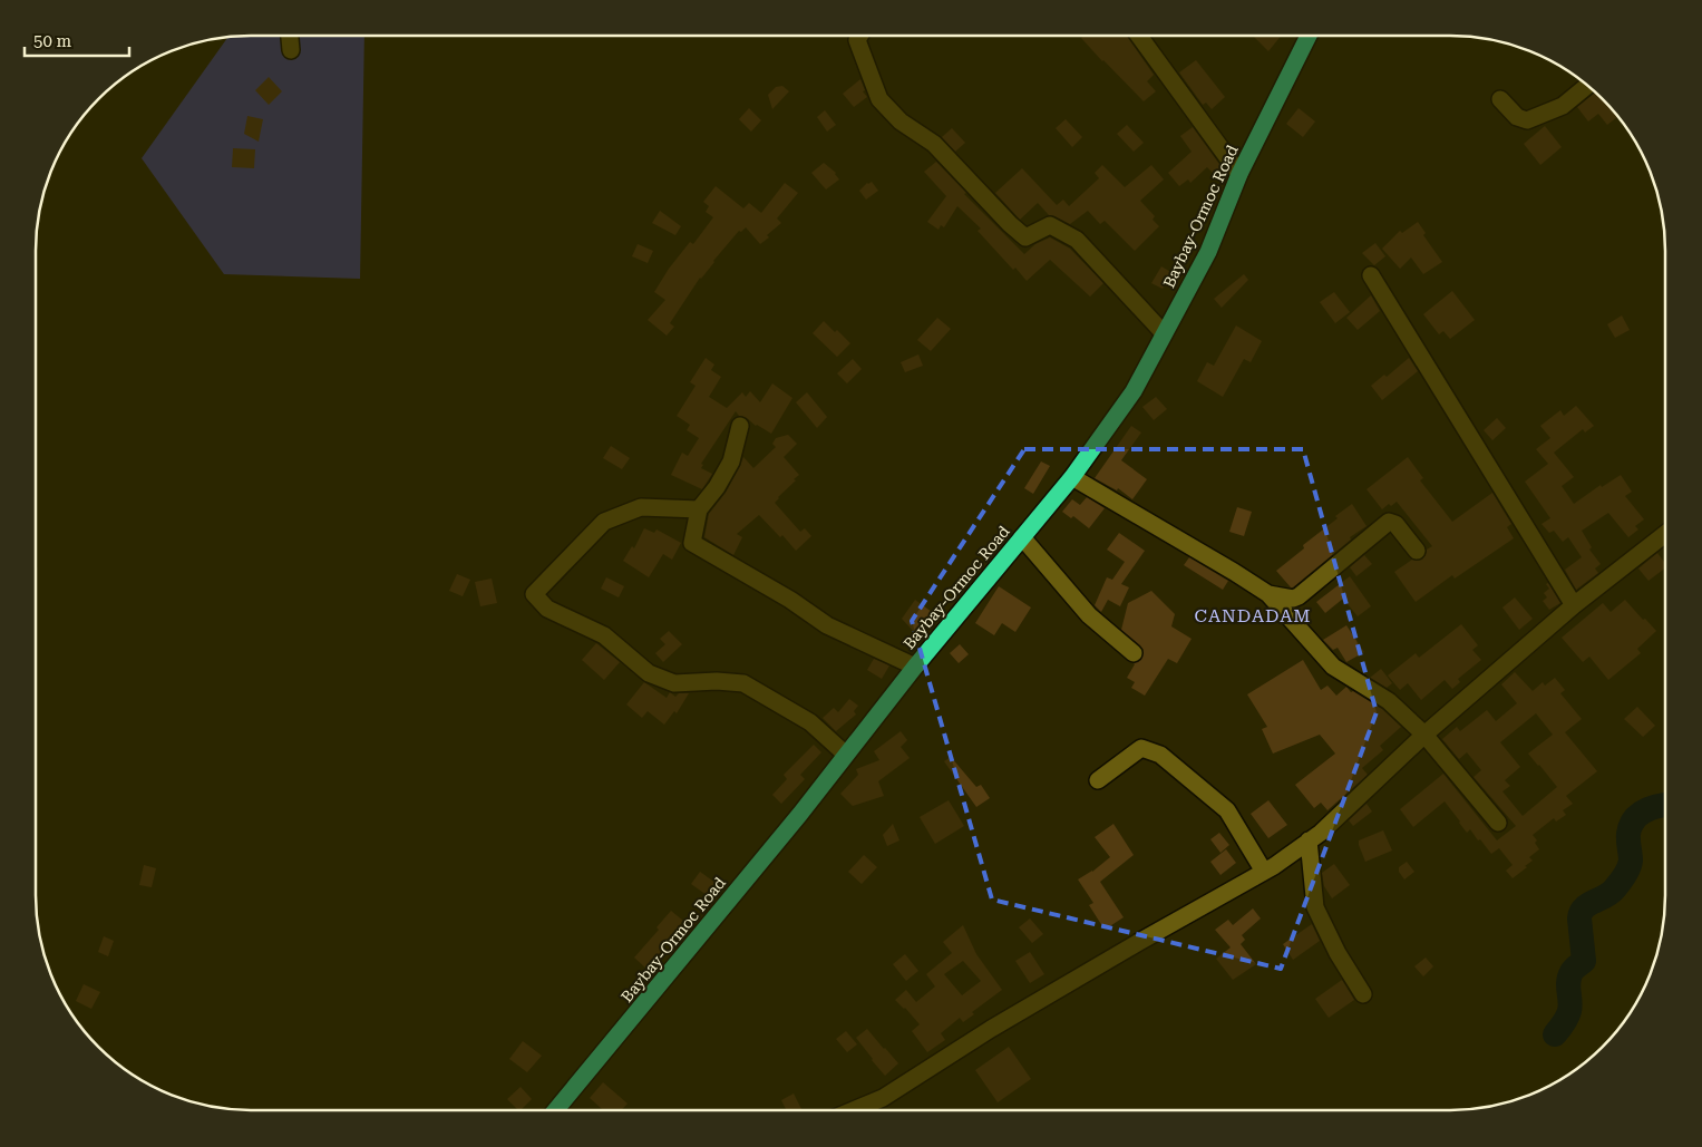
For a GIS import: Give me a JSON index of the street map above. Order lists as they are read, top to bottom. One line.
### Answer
{"streets":{"highway":["Baybay-Ormoc Road"]},"districts":["CANDADAM"],"scale_bar":"50 m"}
